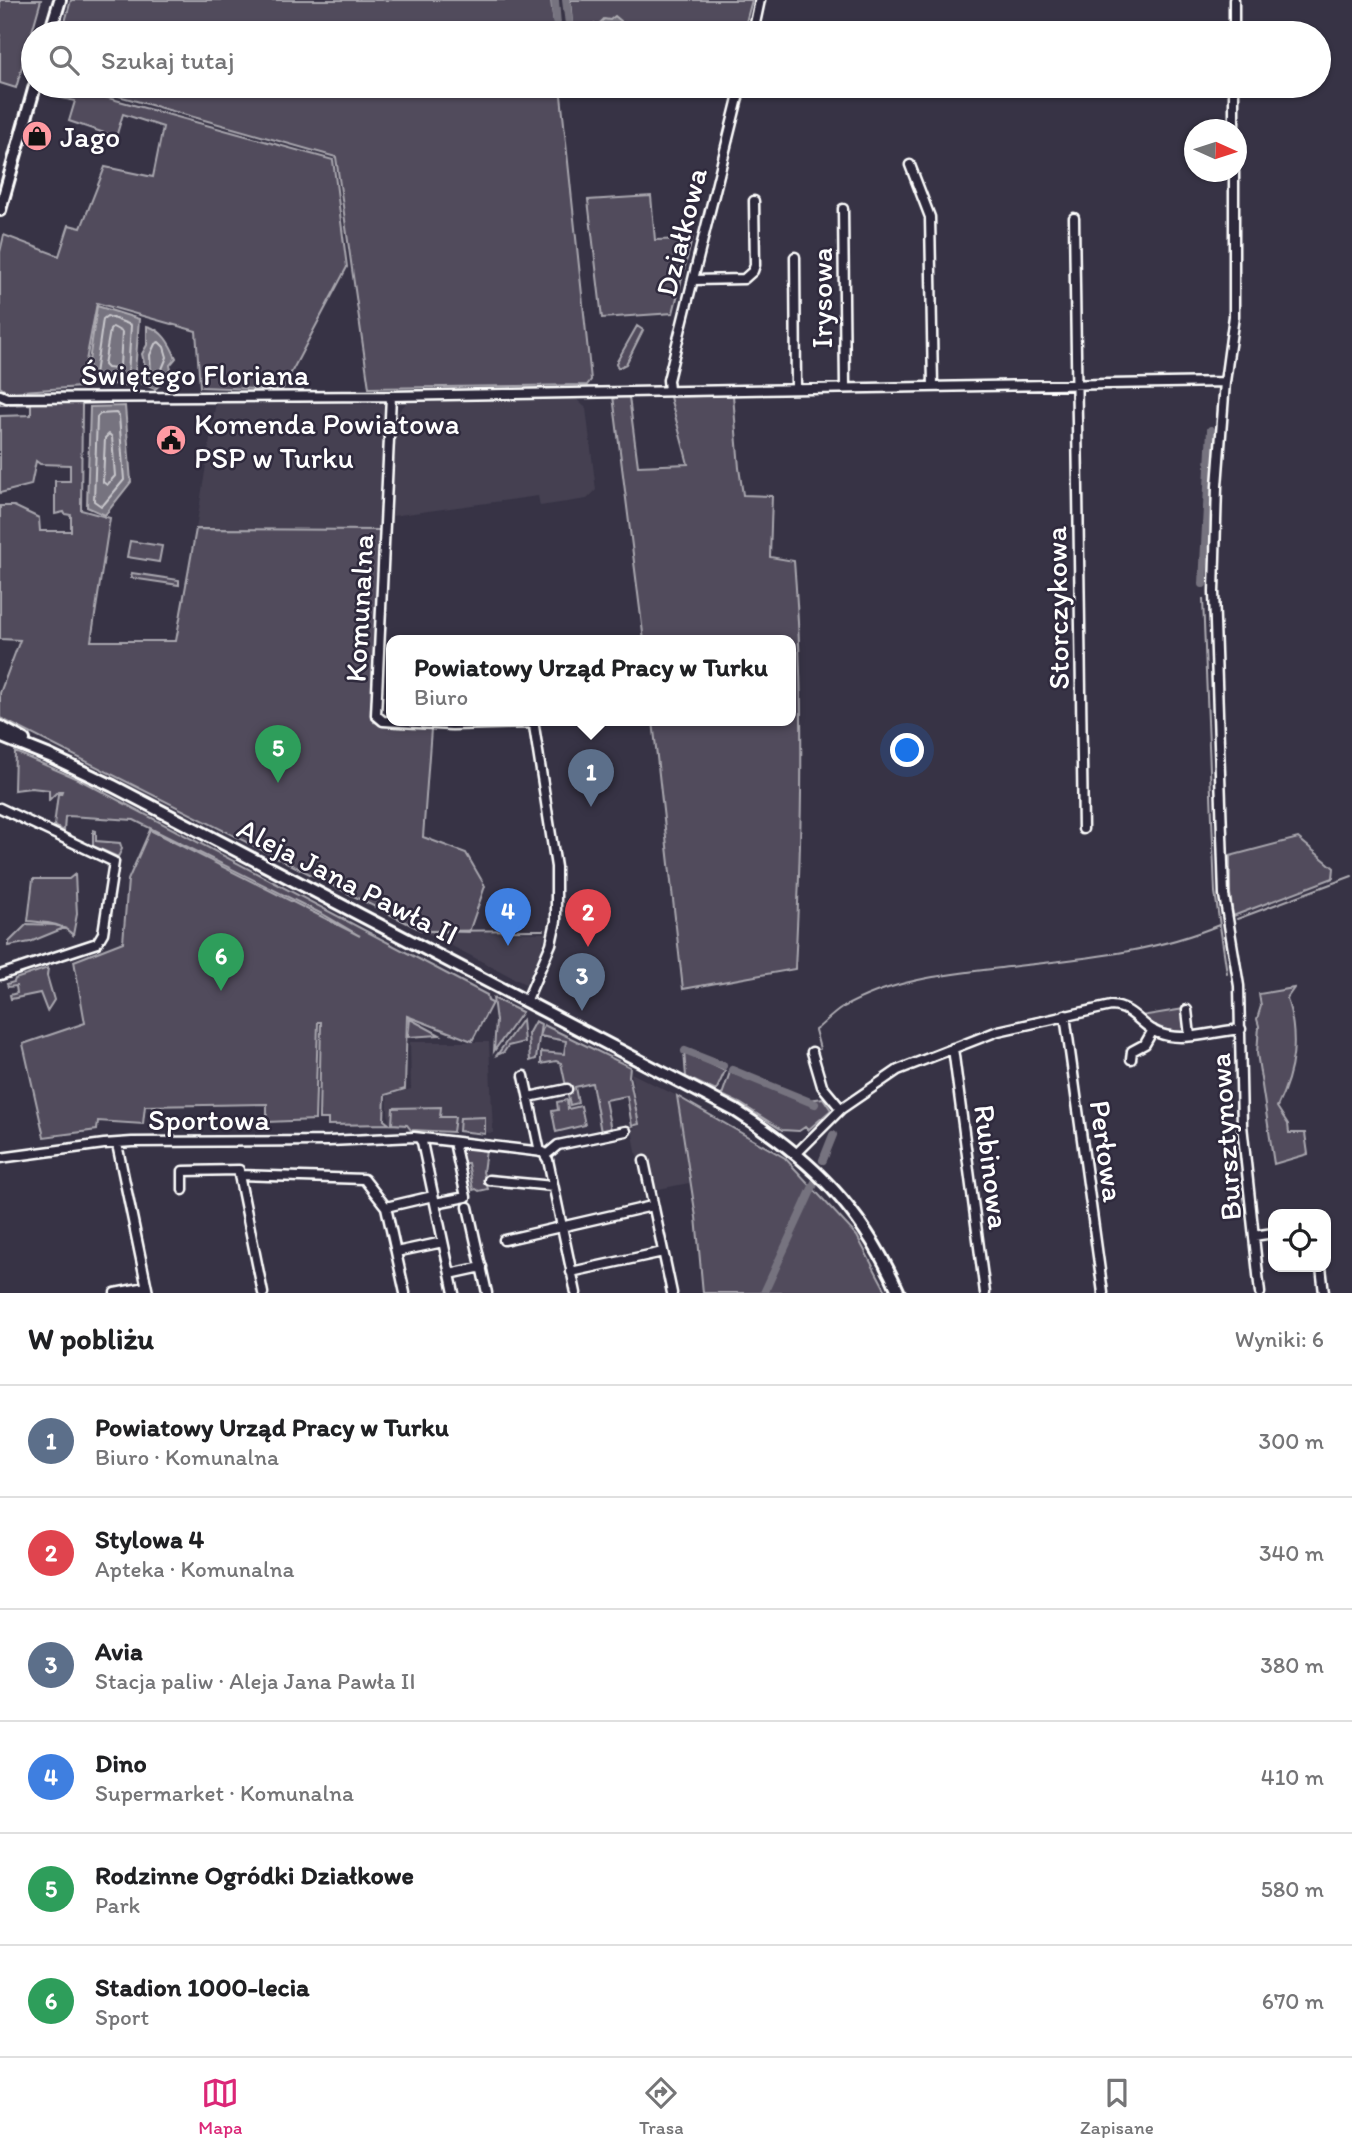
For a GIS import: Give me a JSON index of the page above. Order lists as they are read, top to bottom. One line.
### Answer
{"streets":{"main road":["Aleja Jana Pawła II"],"street":["Działkowa","Irysowa","Świętego Floriana","Komunalna","Storczykowa","Sportowa","Bursztynowa","Perłowa","Rubinowa"]},"crossings":[["Świętego Floriana","Komunalna"],["Komunalna","Aleja Jana Pawła II"],["Aleja Jana Pawła II","Bursztynowa"],["Bursztynowa","Perłowa"],["Bursztynowa","Rubinowa"]],"places":{"shop":["Jago"],"public building":["Komenda Powiatowa PSP w Turku"]},"north":"right","page":{"search":"Szukaj tutaj","popup":["Powiatowy Urząd Pracy w Turku","Biuro"],"pins":["5","1","4","2","6","3"],"heading":["W pobliżu","Wyniki: 6"],"list":[{"mark":"1","name":"Powiatowy Urząd Pracy w Turku","note":"Biuro · Komunalna","value":"300 m"},{"mark":"2","name":"Stylowa 4","note":"Apteka · Komunalna","value":"340 m"},{"mark":"3","name":"Avia","note":"Stacja paliw · Aleja Jana Pawła II","value":"380 m"},{"mark":"4","name":"Dino","note":"Supermarket · Komunalna","value":"410 m"},{"mark":"5","name":"Rodzinne Ogródki Działkowe","note":"Park","value":"580 m"},{"mark":"6","name":"Stadion 1000-lecia","note":"Sport","value":"670 m"}],"nav":["Mapa","Trasa","Zapisane"]}}
